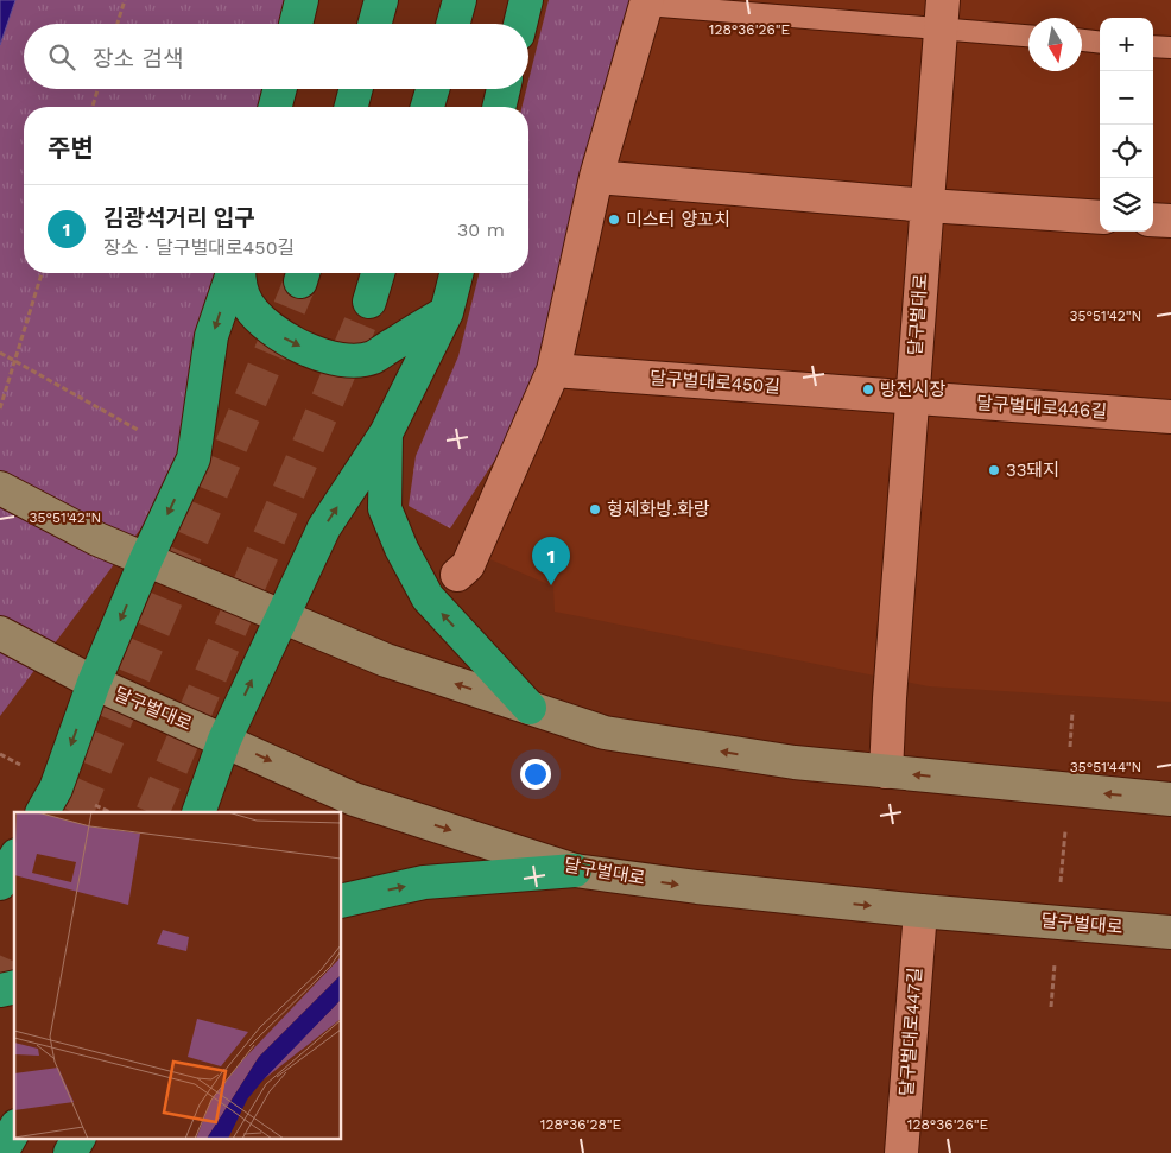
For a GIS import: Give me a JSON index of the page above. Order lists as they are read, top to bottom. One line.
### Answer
{"streets":{"main road":["달구벌대로"],"street":["달구벌대로450길","달구벌대로446길","달구벌대로447길"]},"crossings":[["달구벌대로","달구벌대로450길"],["달구벌대로","달구벌대로446길"],["달구벌대로","달구벌대로447길"],["달구벌대로450길","달구벌대로446길"]],"one_way":["달구벌대로"],"places":["미스터 양꼬치","방전시장","33돼지","형제화방.화랑"],"north":"bottom","page":{"map_buttons":["+","−"],"search":"장소 검색","heading":"주변","list":[{"mark":"1","name":"김광석거리 입구","note":"장소 · 달구벌대로450길","value":"30 m"}],"pins":"1"},"coordinates":["128°36'26\"E","35°51'42\"N","35°51'44\"N","128°36'28\"E"]}
